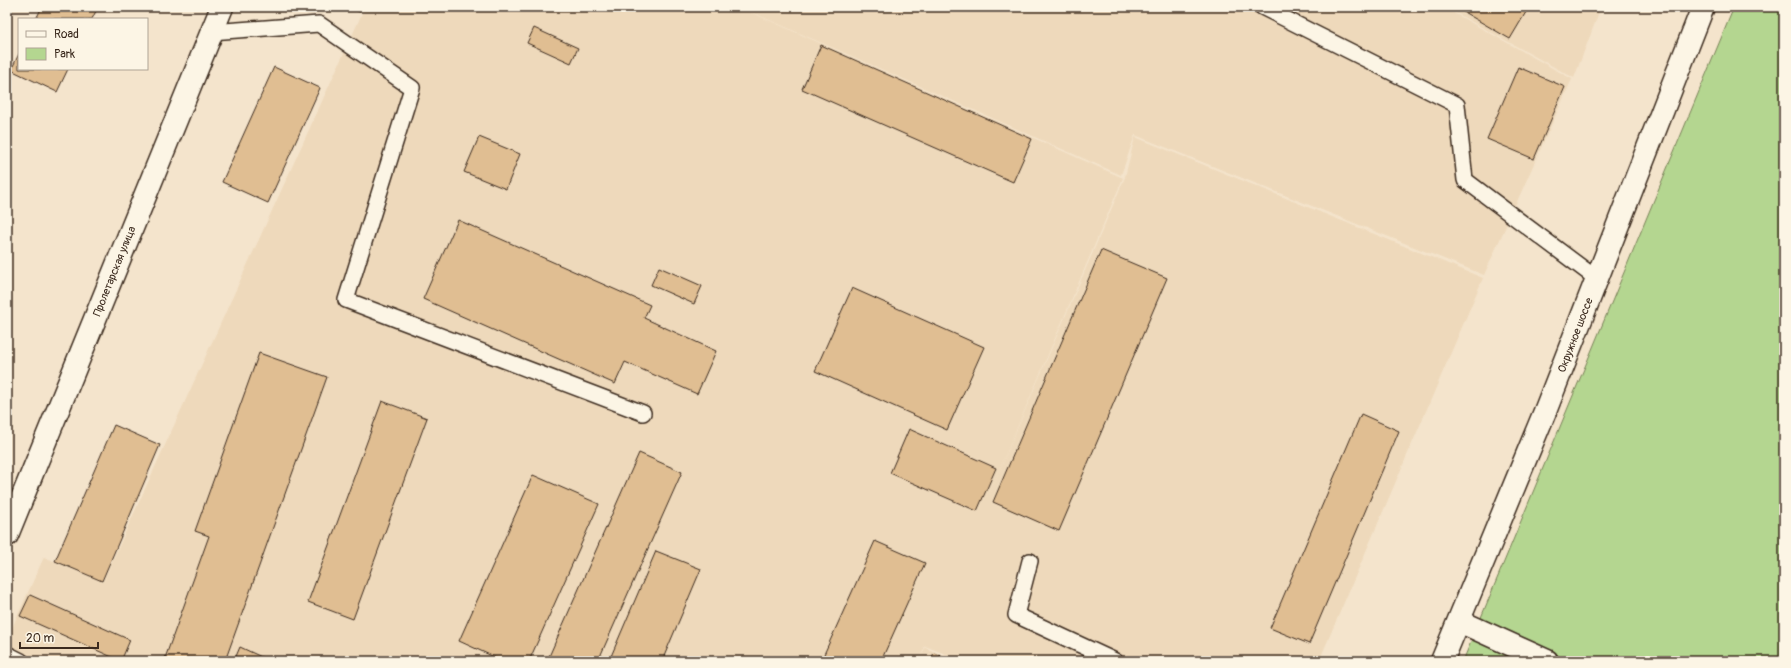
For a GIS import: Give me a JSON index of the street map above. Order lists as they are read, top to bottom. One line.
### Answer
{"streets":{"street":["Пролетарская улица","Окружное шоссе"]},"legend":["Road","Park"],"scale_bar":"20 m"}
